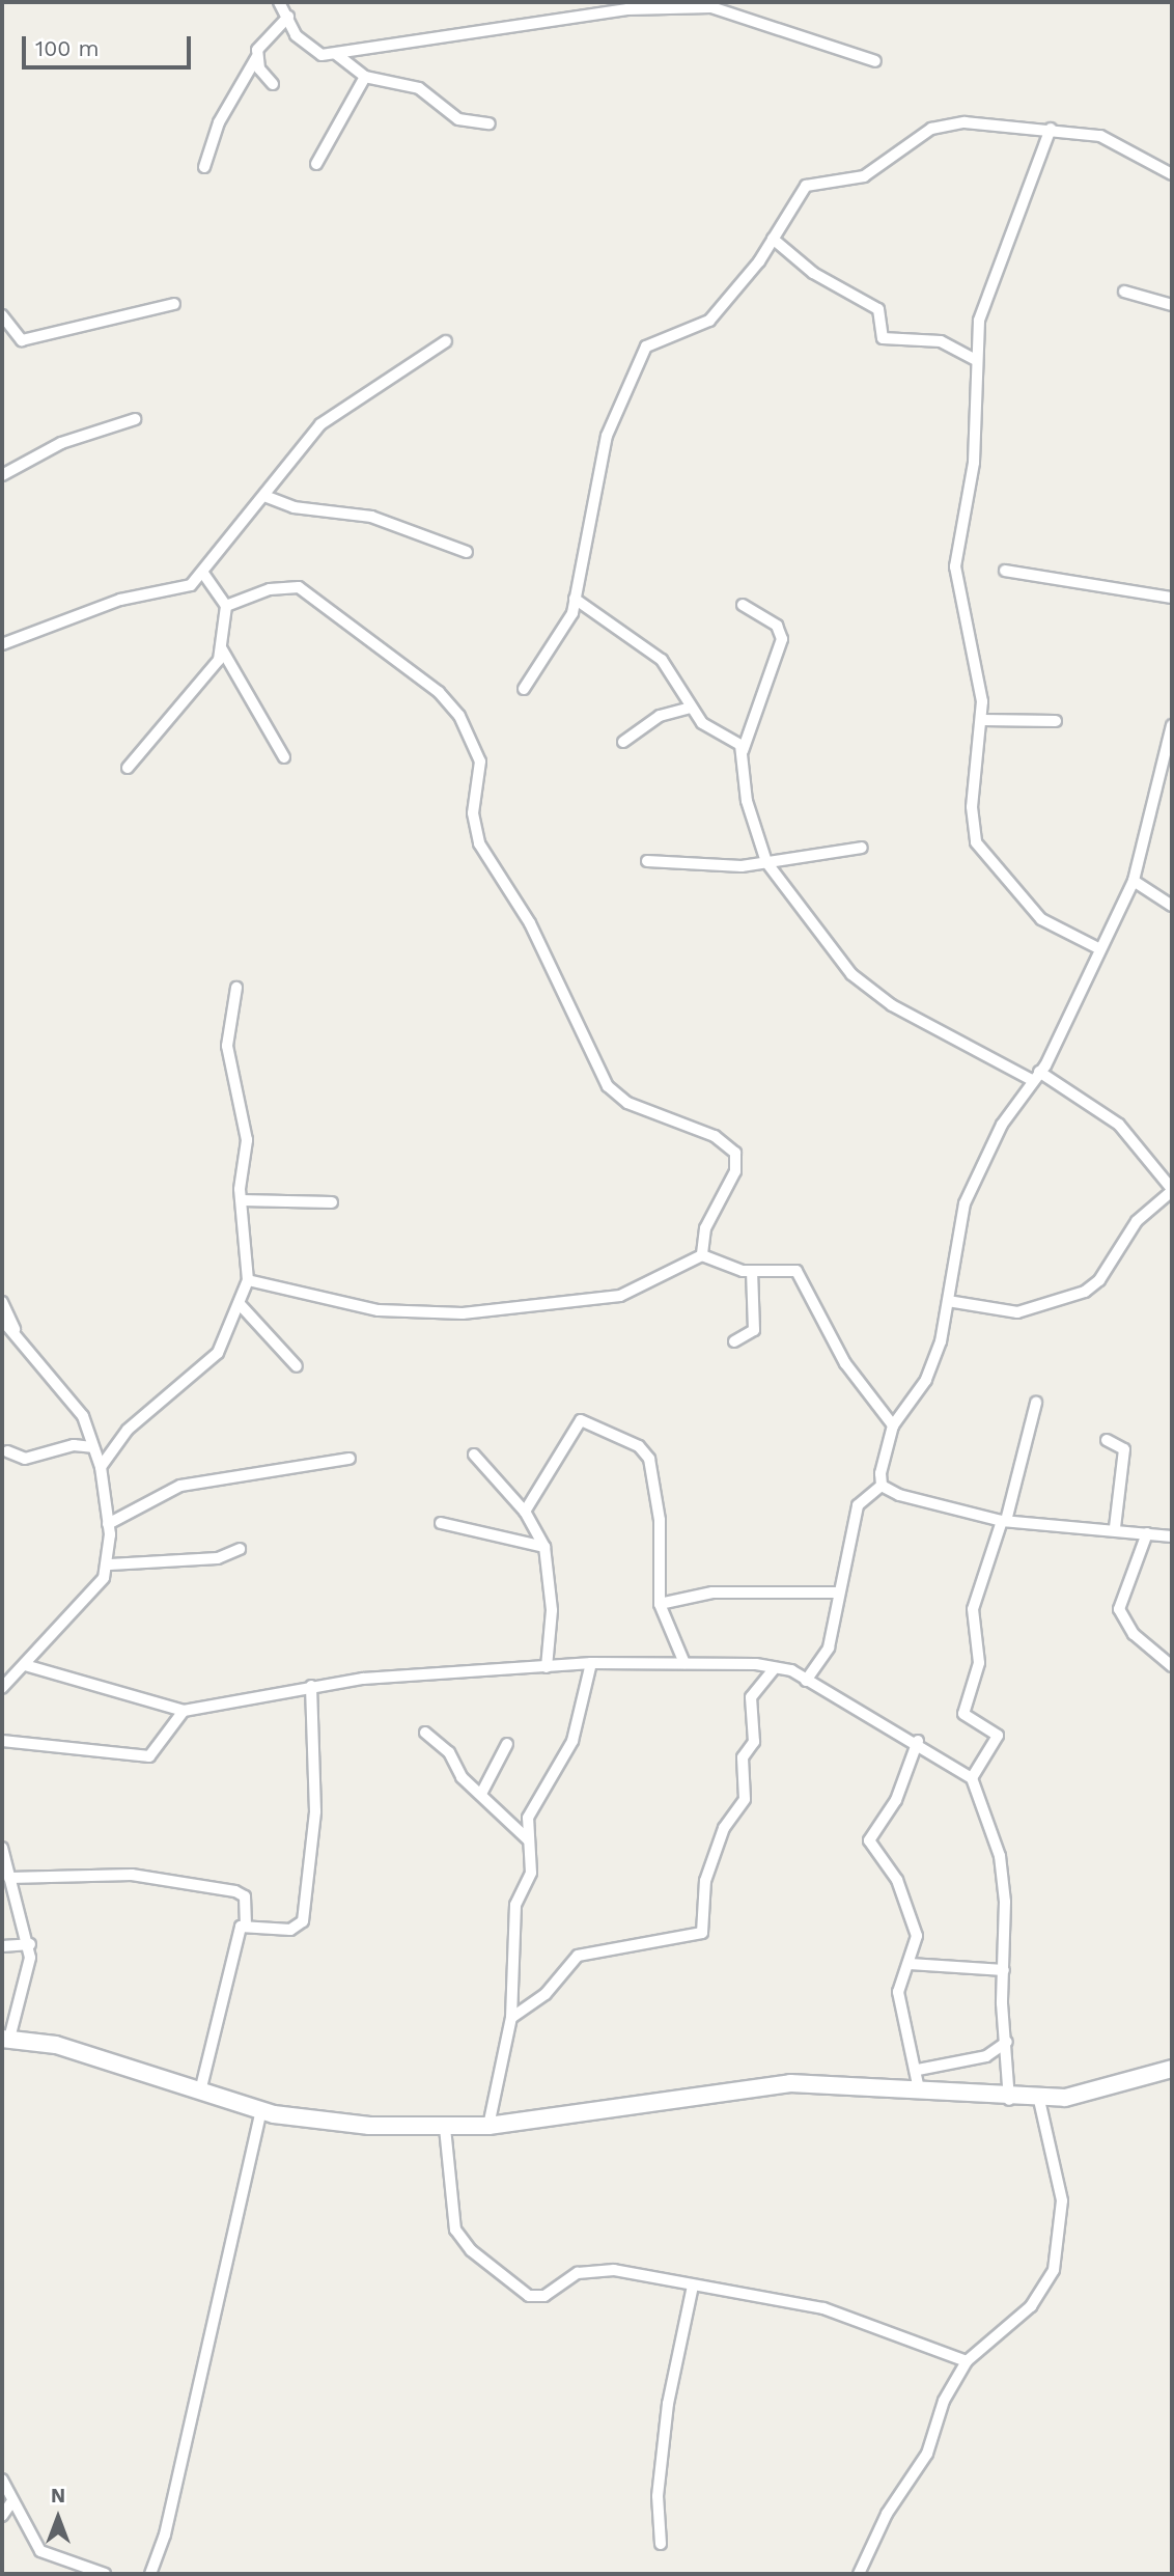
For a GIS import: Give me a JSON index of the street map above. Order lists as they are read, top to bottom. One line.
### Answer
{"scale_bar":"100 m","north":"top"}
